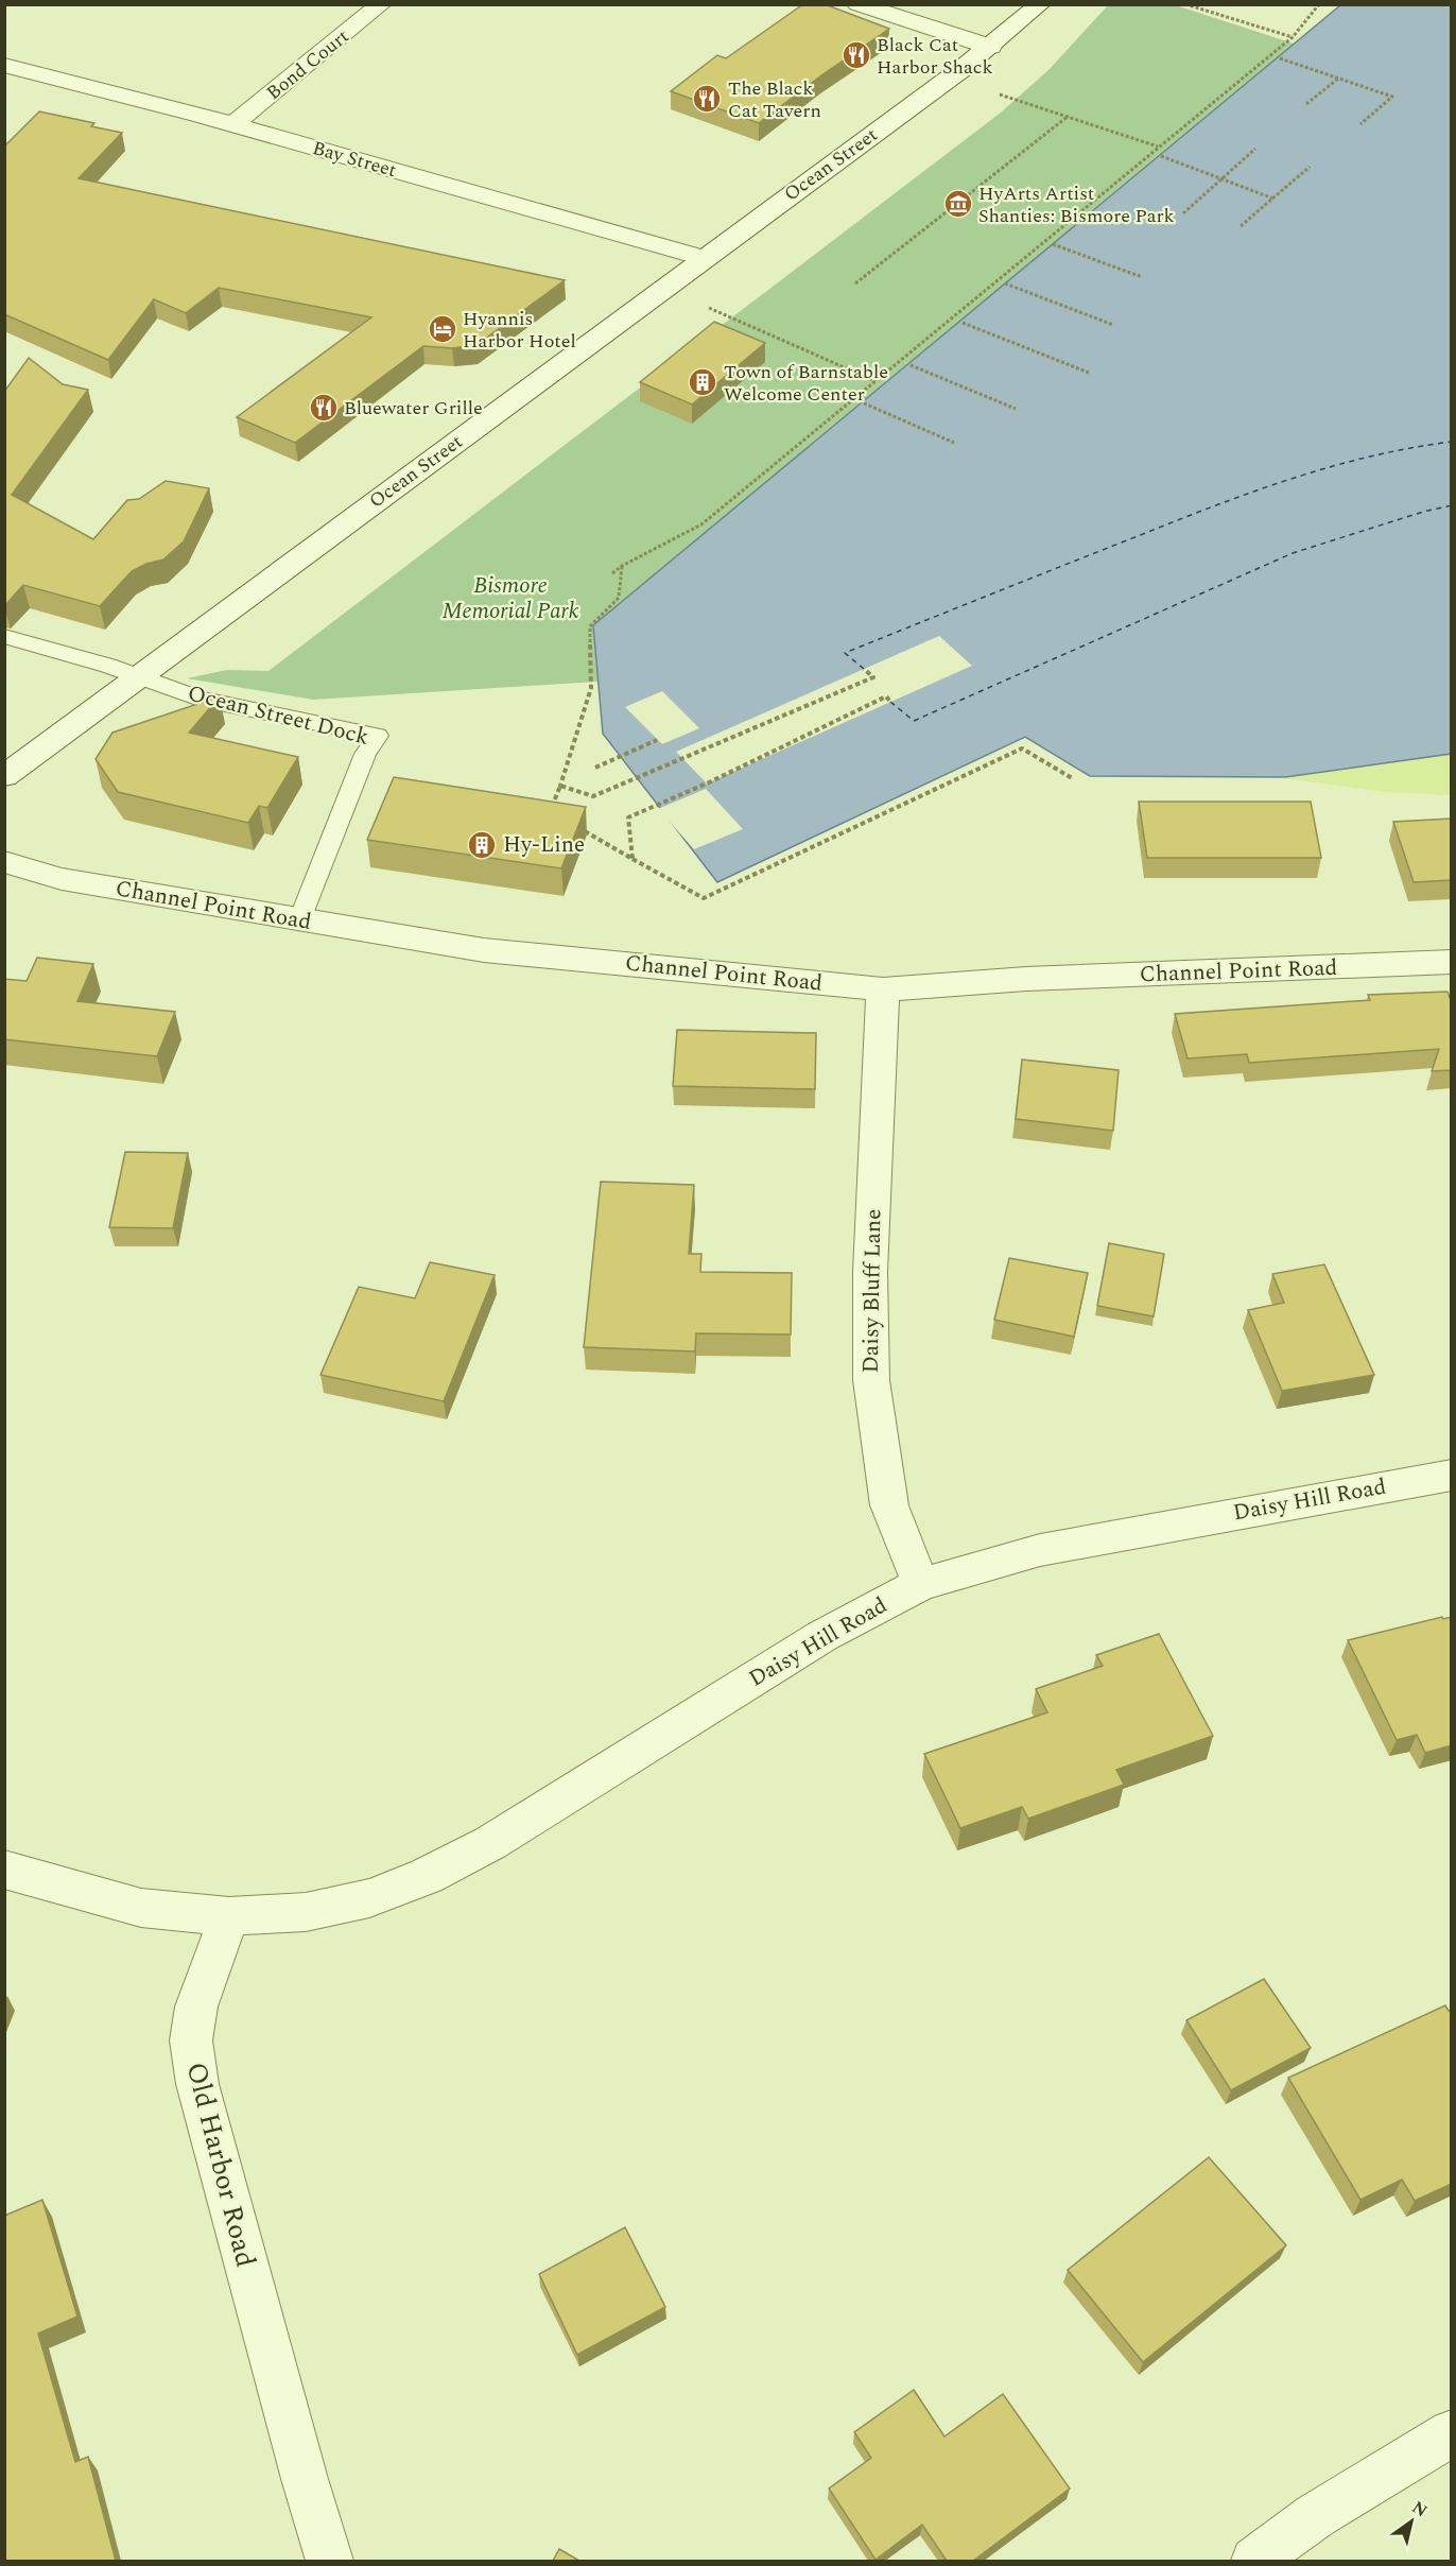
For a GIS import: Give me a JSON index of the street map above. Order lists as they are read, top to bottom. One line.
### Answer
{"streets":{"street":["Bond Court","Bay Street","Ocean Street","Channel Point Road","Daisy Bluff Lane","Daisy Hill Road","Old Harbor Road"],"lane":["Ocean Street Dock"]},"crossings":[["Bond Court","Bay Street"],["Bay Street","Ocean Street"],["Ocean Street","Ocean Street Dock"],["Ocean Street Dock","Channel Point Road"],["Channel Point Road","Daisy Bluff Lane"],["Daisy Bluff Lane","Daisy Hill Road"],["Daisy Hill Road","Old Harbor Road"]],"parks":["Bismore Memorial Park"],"places":{"restaurant":["Black Cat Harbor Shack","The Black Cat Tavern","Bluewater Grille"],"museum":["HyArts Artist Shanties: Bismore Park"],"hotel":["Hyannis Harbor Hotel"],"building":["Town of Barnstable Welcome Center","Hy-Line"]},"north":"top right"}
